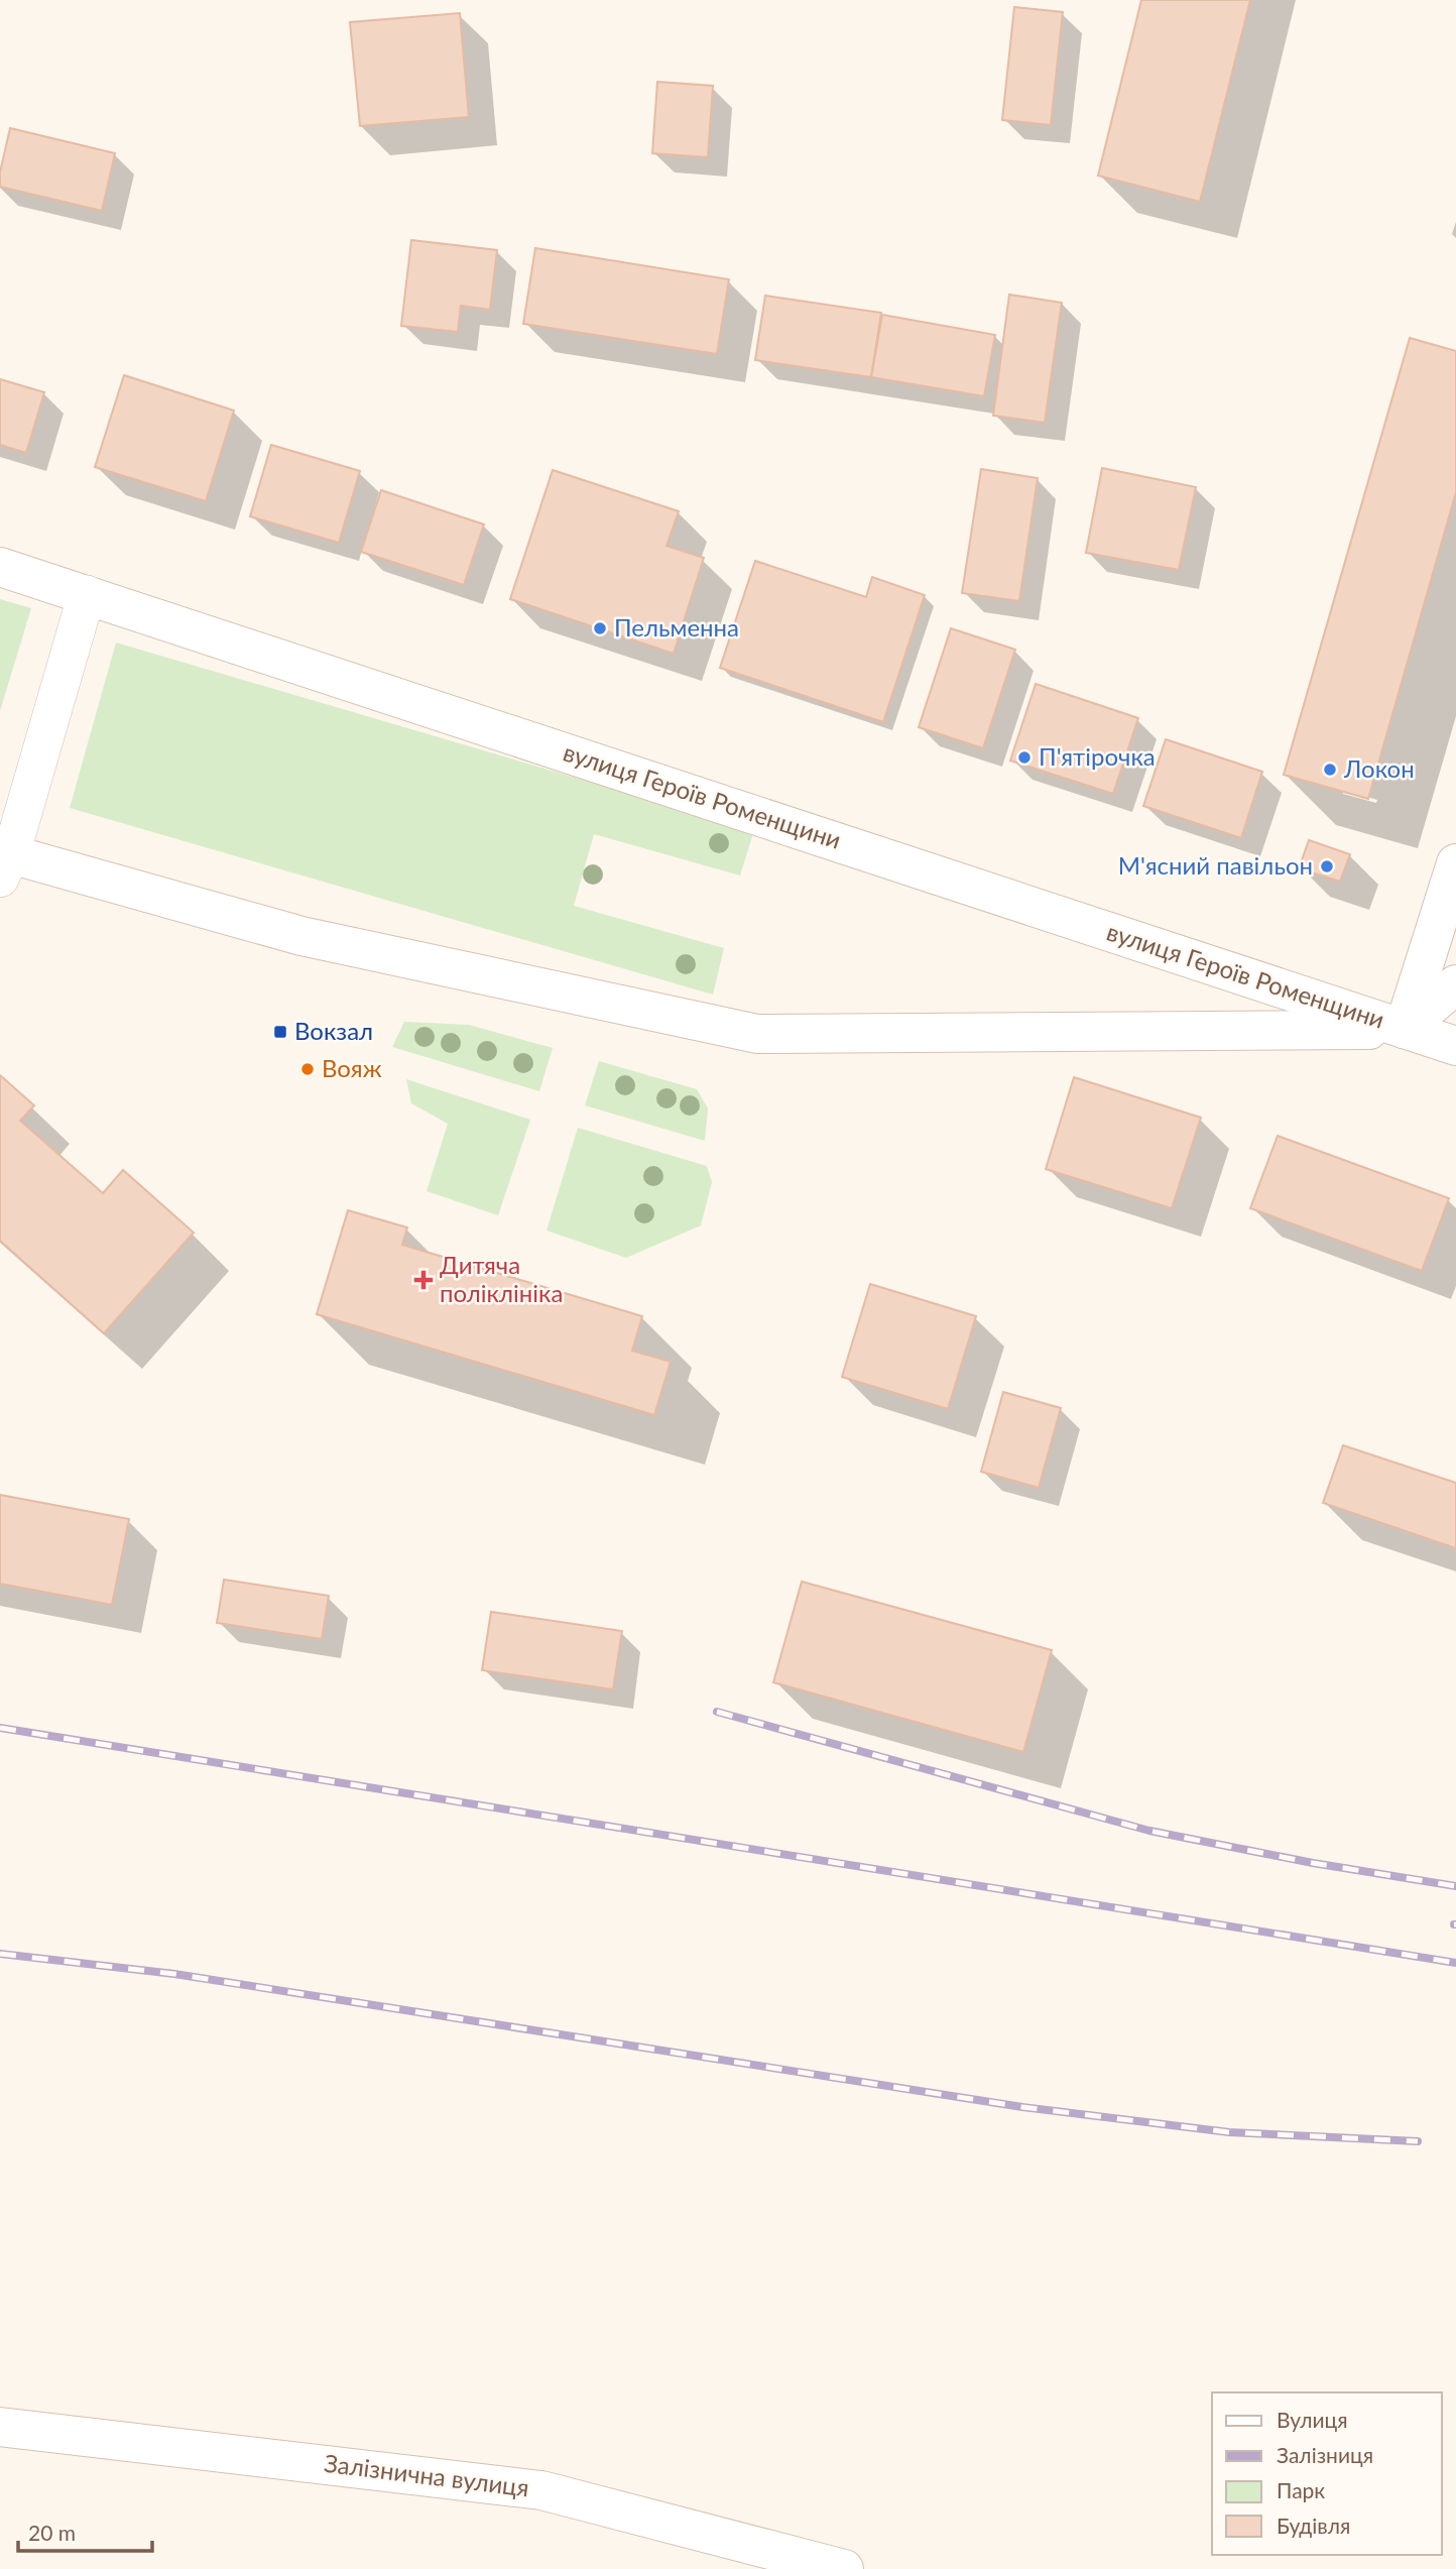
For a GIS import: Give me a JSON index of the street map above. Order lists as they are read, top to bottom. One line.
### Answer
{"streets":{"street":["вулиця Героїв Роменщини","Залізнична вулиця"]},"places":{"other":["Пельменна","П'ятірочка","Локон","М'ясний павільон","Вояж"],"transit":["Вокзал"],"health":["Дитяча поліклініка"]},"legend":["Вулиця","Залізниця","Парк","Будівля"],"scale_bar":"20 m"}
